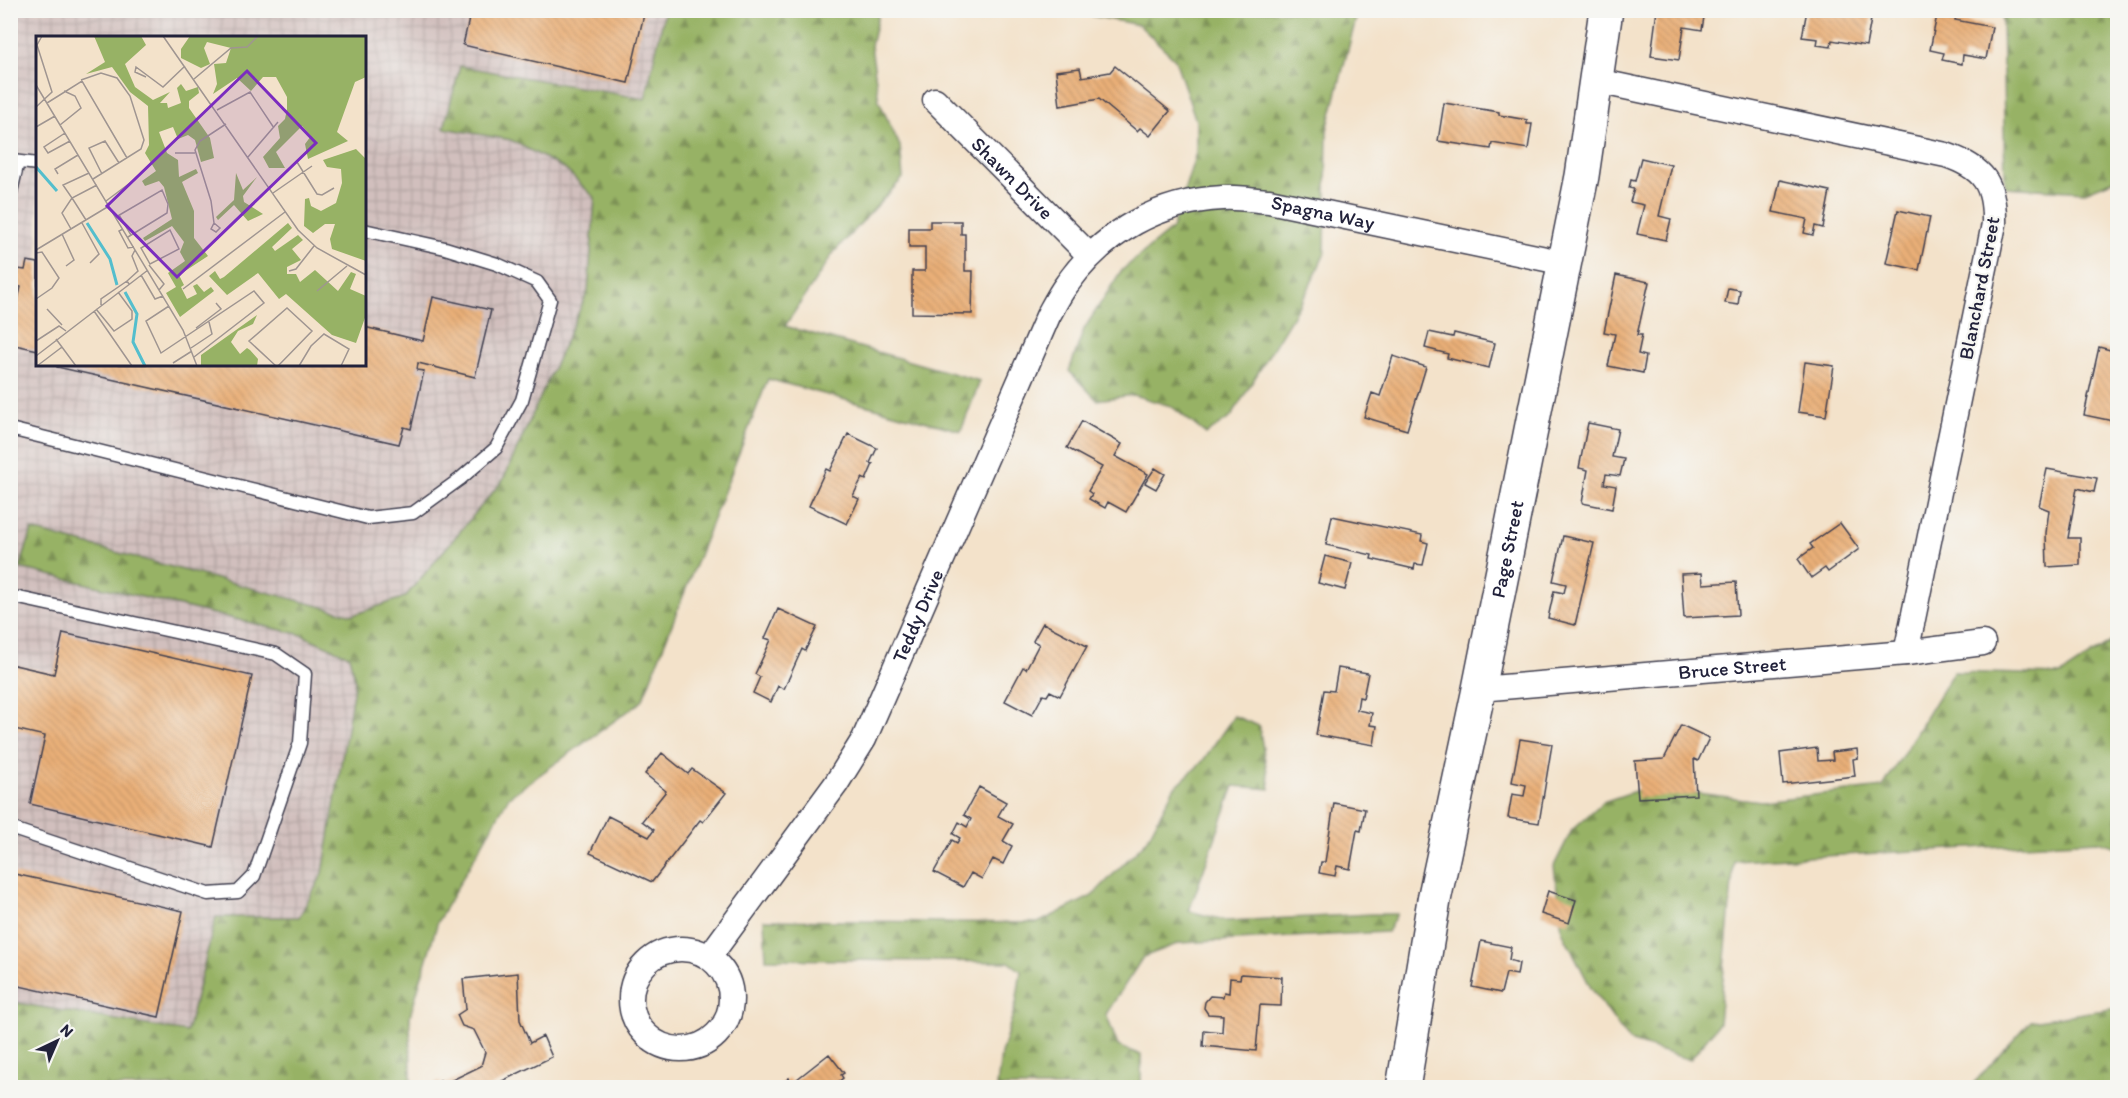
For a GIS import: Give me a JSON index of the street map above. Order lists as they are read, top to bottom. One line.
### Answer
{"streets":{"main road":["Page Street"],"street":["Shawn Drive","Spagna Way","Blanchard Street","Teddy Drive","Bruce Street"]},"crossings":[["Shawn Drive","Spagna Way"],["Shawn Drive","Teddy Drive"],["Spagna Way","Page Street"],["Spagna Way","Teddy Drive"],["Blanchard Street","Page Street"],["Blanchard Street","Bruce Street"],["Page Street","Bruce Street"]],"north":"top right"}
